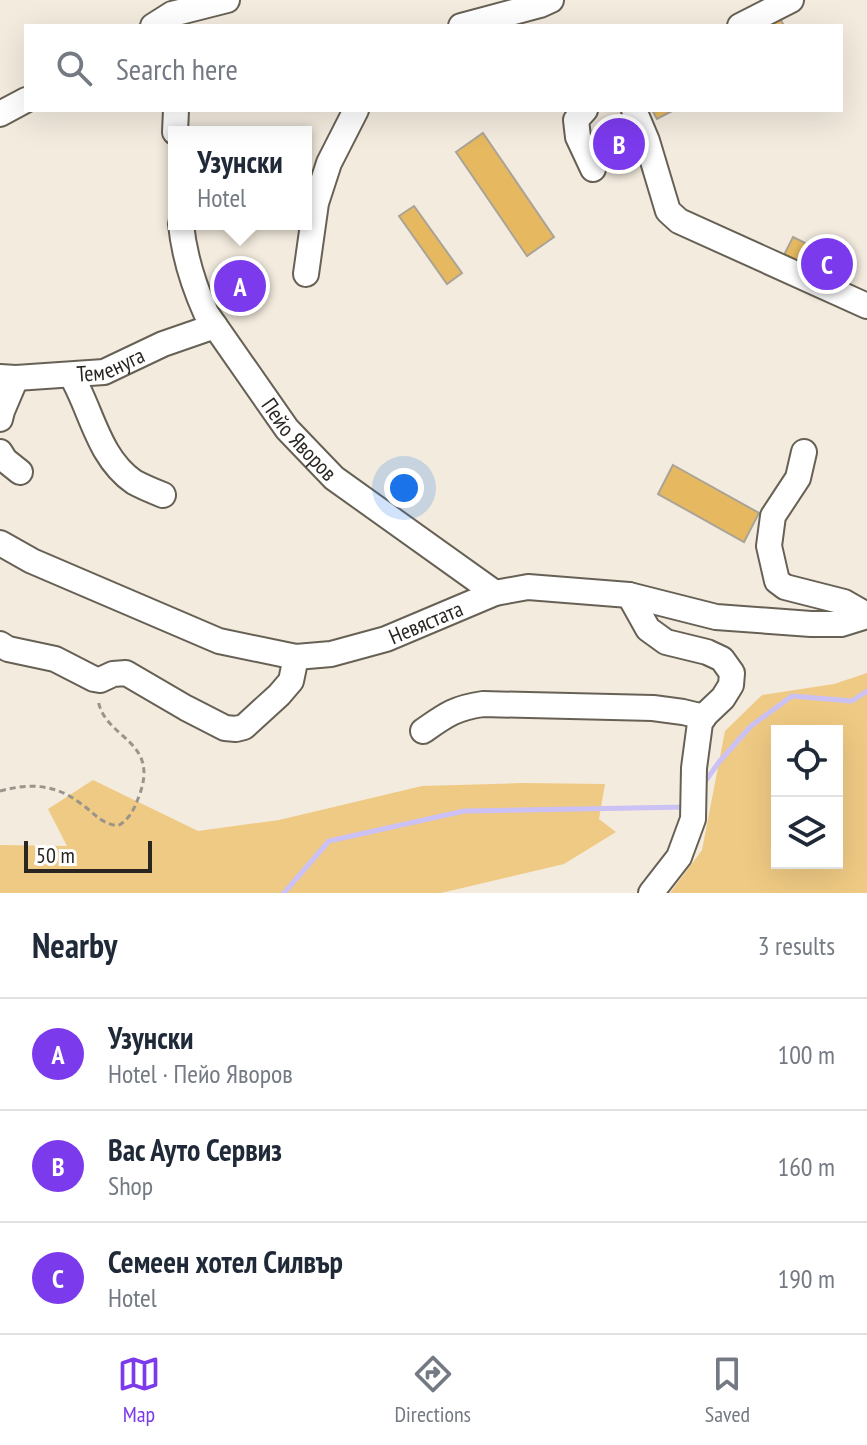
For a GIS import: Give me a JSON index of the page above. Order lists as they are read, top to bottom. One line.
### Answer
{"streets":{"street":["Теменуга","Пейо Яворов","Невястата"]},"crossings":[["Теменуга","Пейо Яворов"],["Пейо Яворов","Невястата"]],"scale_bar":"50 m","page":{"search":"Search here","pins":["B","C","A"],"popup":["Узунски","Hotel"],"scale":"50 m","heading":["Nearby","3 results"],"list":[{"mark":"A","name":"Узунски","note":"Hotel · Пейо Яворов","value":"100 m"},{"mark":"B","name":"Вас Ауто Сервиз","note":"Shop","value":"160 m"},{"mark":"C","name":"Семеен хотел Силвър","note":"Hotel","value":"190 m"}],"nav":["Map","Directions","Saved"]}}
